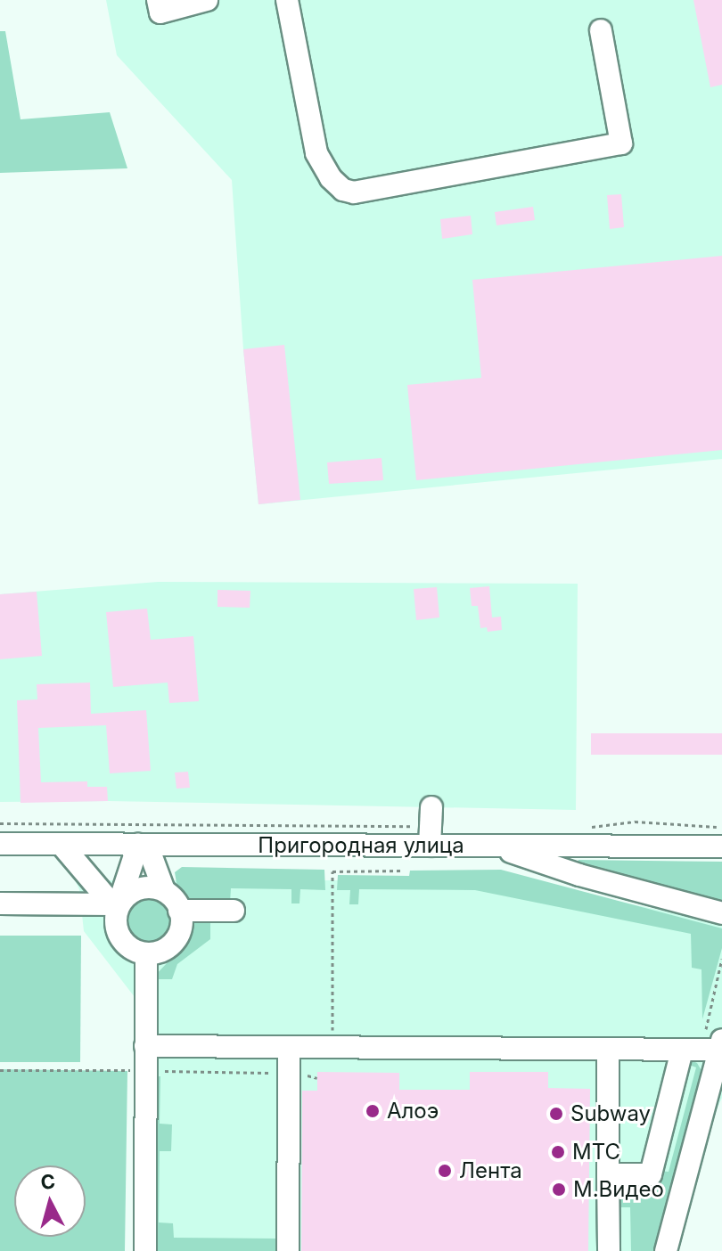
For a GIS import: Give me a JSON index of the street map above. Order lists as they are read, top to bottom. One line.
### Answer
{"streets":{"street":["Пригородная улица"]},"places":["Алоэ","Subway","МТС","Лента","М.Видео"],"north":"top"}
